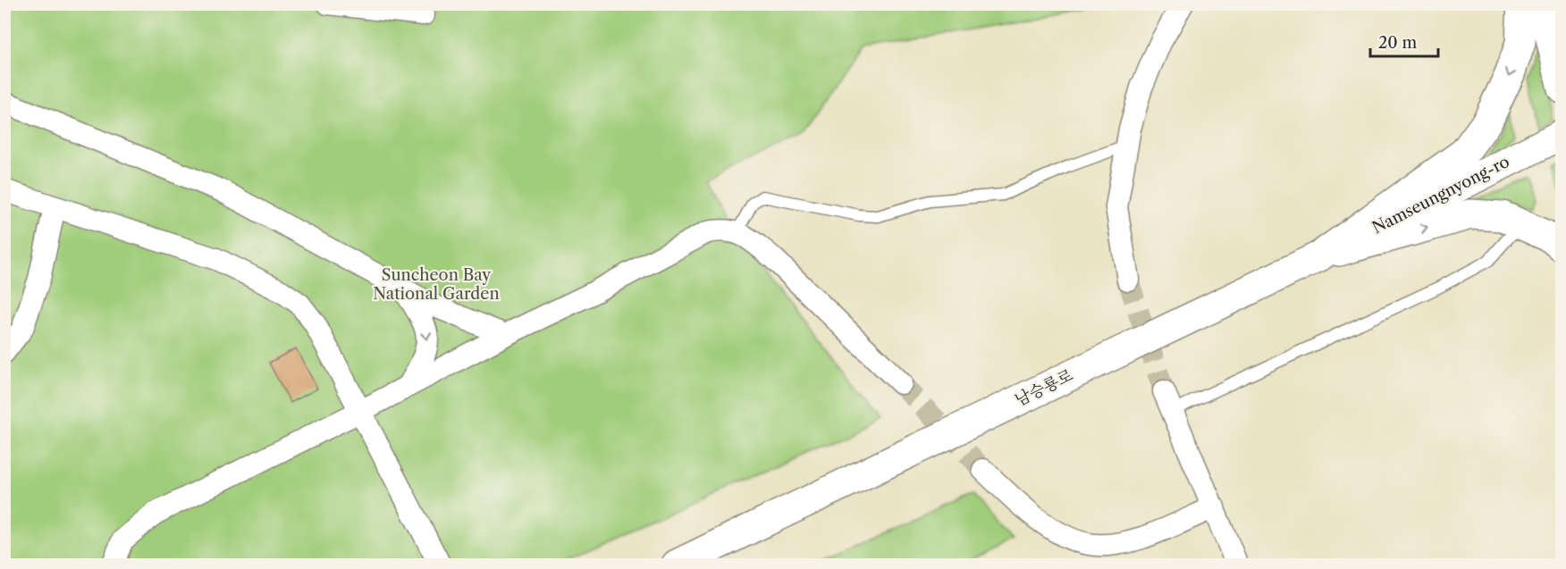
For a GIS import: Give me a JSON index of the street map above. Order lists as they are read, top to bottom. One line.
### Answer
{"streets":{"main road":["Namseungnyong-ro","남승룡로"]},"crossings":[["Namseungnyong-ro","남승룡로"]],"parks":["Suncheon Bay National Garden"],"scale_bar":"20 m"}
